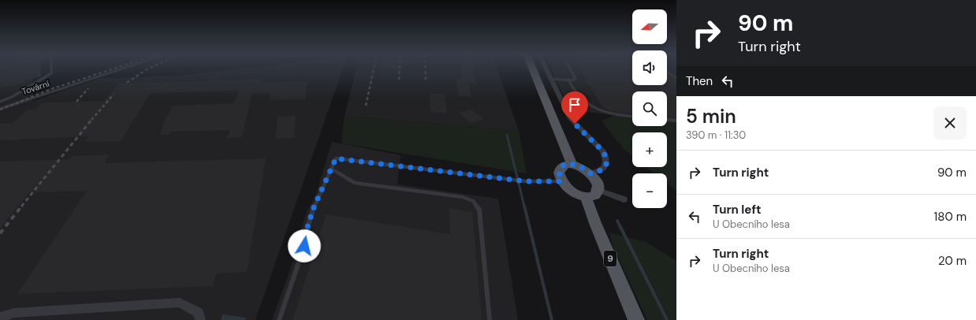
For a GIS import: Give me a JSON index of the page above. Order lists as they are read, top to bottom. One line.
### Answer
{"streets":{"main road":["9"],"street":["Tovární"]},"north":"left","page":{"turn":["90 m","Turn right"],"map_buttons":["+","−"],"then":"Then","heading":["5 min","390 m · 11:30"],"list":[{"name":"Turn right","value":"90 m"},{"name":"Turn left","note":"U Obecního lesa","value":"180 m"},{"name":"Turn right","note":"U Obecního lesa","value":"20 m"}]}}
